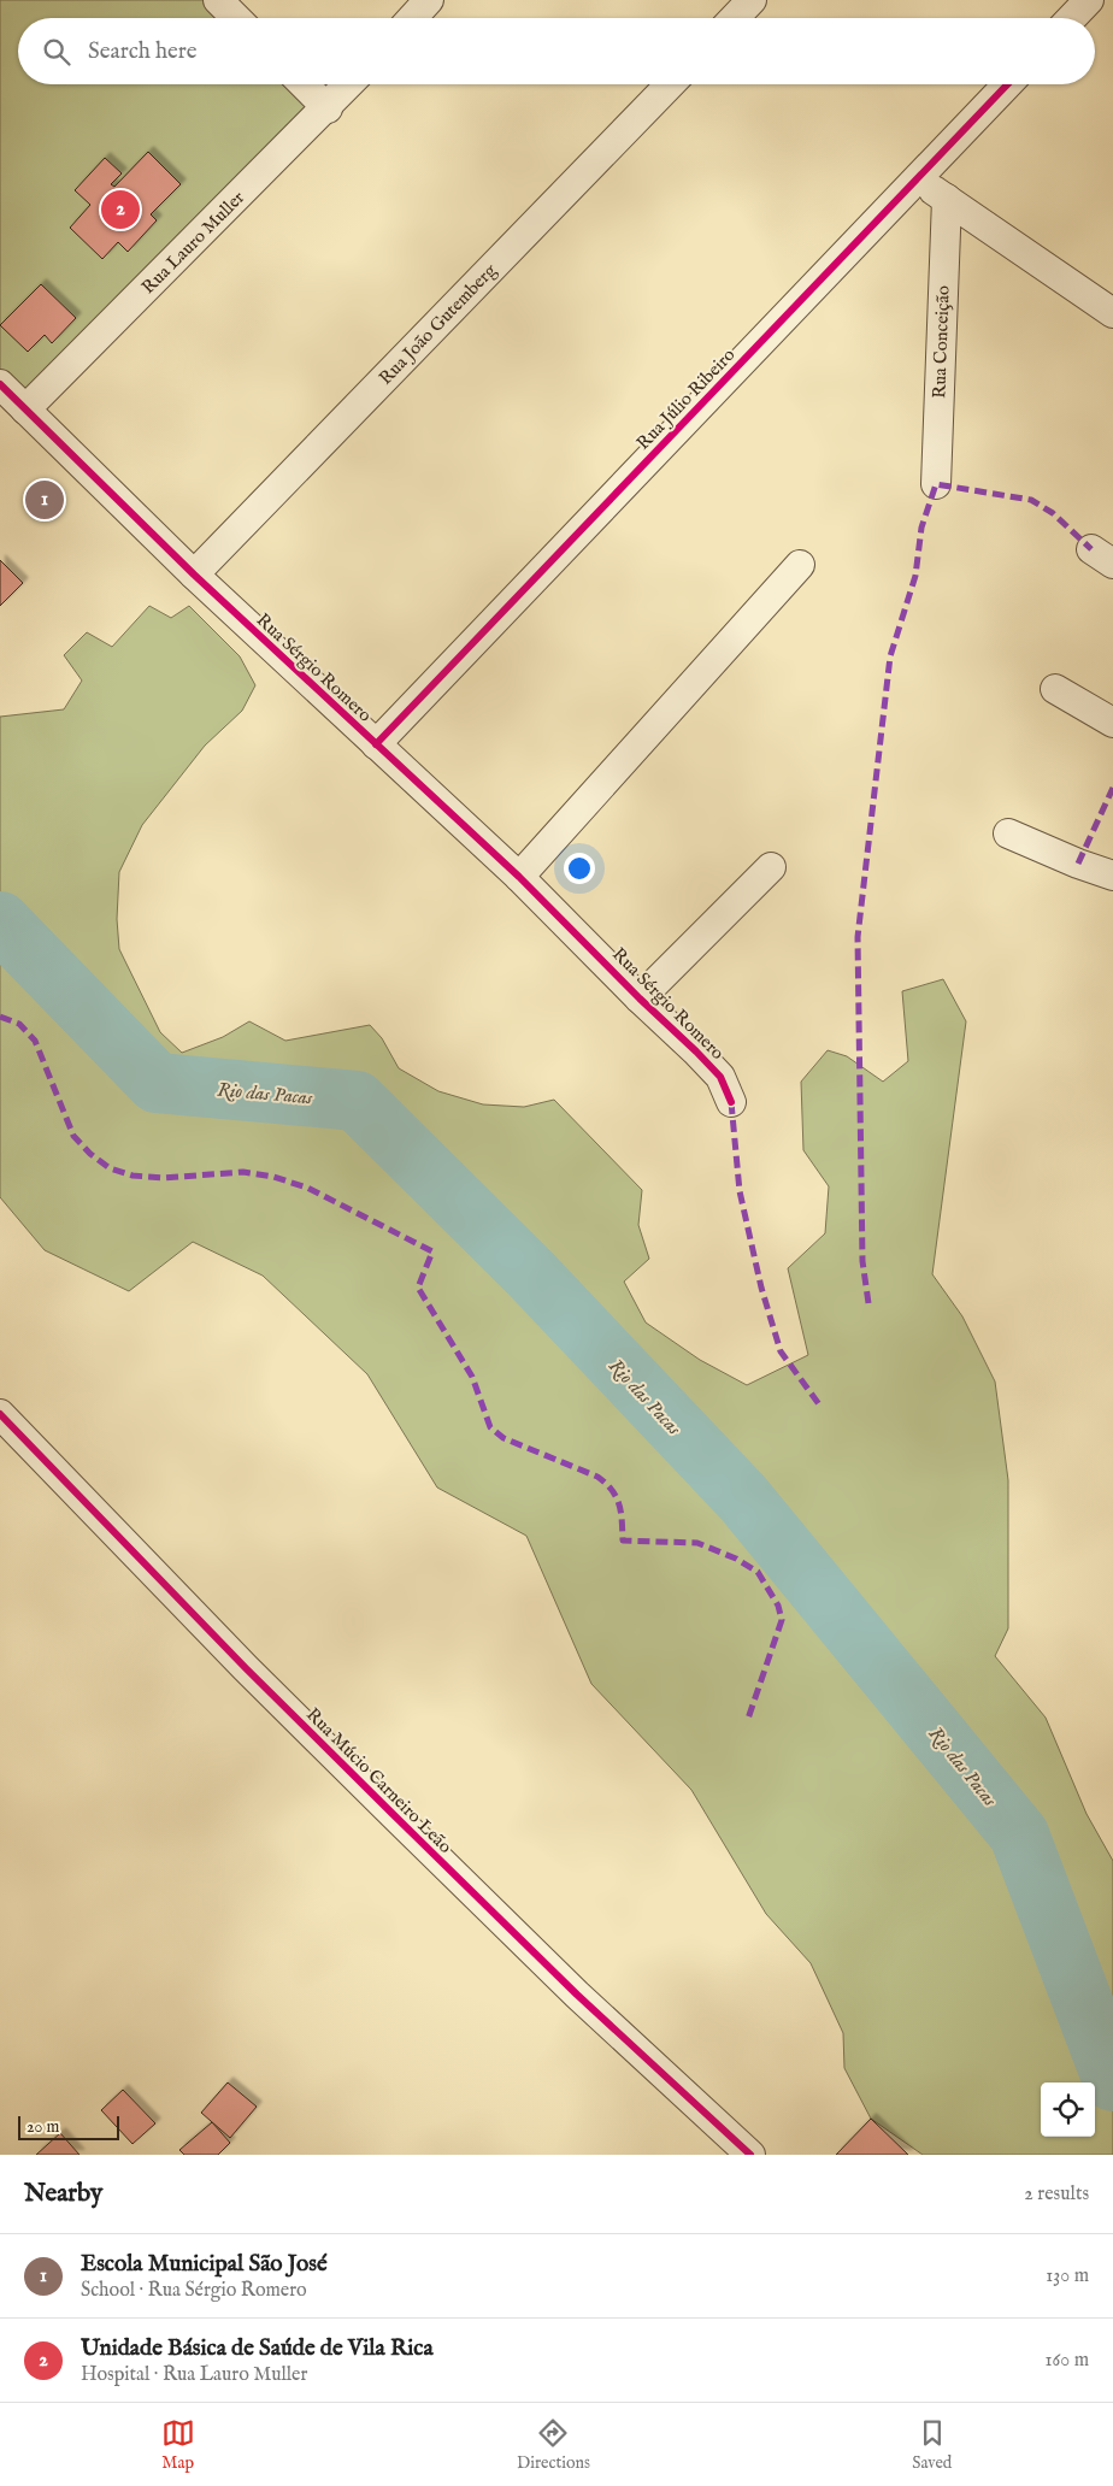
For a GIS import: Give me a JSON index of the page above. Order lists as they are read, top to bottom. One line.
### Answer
{"streets":{"street":["Rua Lauro Muller","Rua João Gutemberg","Rua Conceição","Rua Júlio Ribeiro","Rua Sérgio Romero","Rua Múcio Carneiro Leão"]},"crossings":[["Rua Lauro Muller","Rua Sérgio Romero"],["Rua João Gutemberg","Rua Sérgio Romero"],["Rua Júlio Ribeiro","Rua Sérgio Romero"]],"water":["Rio das Pacas"],"scale_bar":"20 m","page":{"search":"Search here","pins":["2","1"],"scale":"20 m","heading":["Nearby","2 results"],"list":[{"mark":"1","name":"Escola Municipal São José","note":"School · Rua Sérgio Romero","value":"130 m"},{"mark":"2","name":"Unidade Básica de Saúde de Vila Rica","note":"Hospital · Rua Lauro Muller","value":"160 m"}],"nav":["Map","Directions","Saved"]}}
